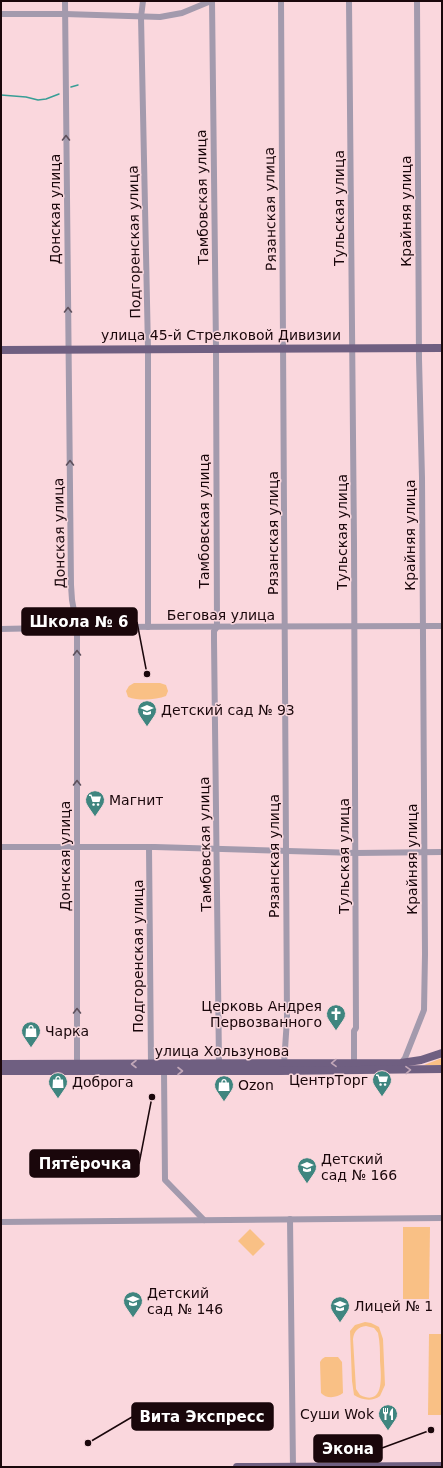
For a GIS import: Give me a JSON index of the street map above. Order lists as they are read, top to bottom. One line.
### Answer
{"streets":{"main road":["улица 45-й Стрелковой Дивизии","улица Хользунова"],"street":["Тамбовская улица","Тульская улица","Донская улица","Рязанская улица","Крайняя улица","Подгоренская улица","Беговая улица"]},"crossings":[["Тамбовская улица","улица 45-й Стрелковой Дивизии"],["Тамбовская улица","Беговая улица"],["Тамбовская улица","улица Хользунова"],["Тульская улица","улица 45-й Стрелковой Дивизии"],["Тульская улица","Беговая улица"],["Тульская улица","улица Хользунова"],["Донская улица","улица 45-й Стрелковой Дивизии"],["Донская улица","Беговая улица"],["Донская улица","улица Хользунова"],["Рязанская улица","улица 45-й Стрелковой Дивизии"],["Рязанская улица","Беговая улица"],["Рязанская улица","улица Хользунова"],["Крайняя улица","улица 45-й Стрелковой Дивизии"],["Крайняя улица","Беговая улица"],["Крайняя улица","улица Хользунова"],["Подгоренская улица","улица 45-й Стрелковой Дивизии"],["Подгоренская улица","Беговая улица"],["Подгоренская улица","улица Хользунова"]],"one_way":["Донская улица"],"places":{"other":["Школа № 6","Пятёрочка","Экона","Вита Экспресс"],"school or university":["Детский сад № 93","Детский сад № 166","Детский сад № 146","Лицей № 1"],"supermarket":["Магнит","ЦентрТорг"],"church":["Церковь Андрея Первозванного"],"shop":["Чарка","Доброга","Ozon"],"restaurant":["Суши Wok"]}}
